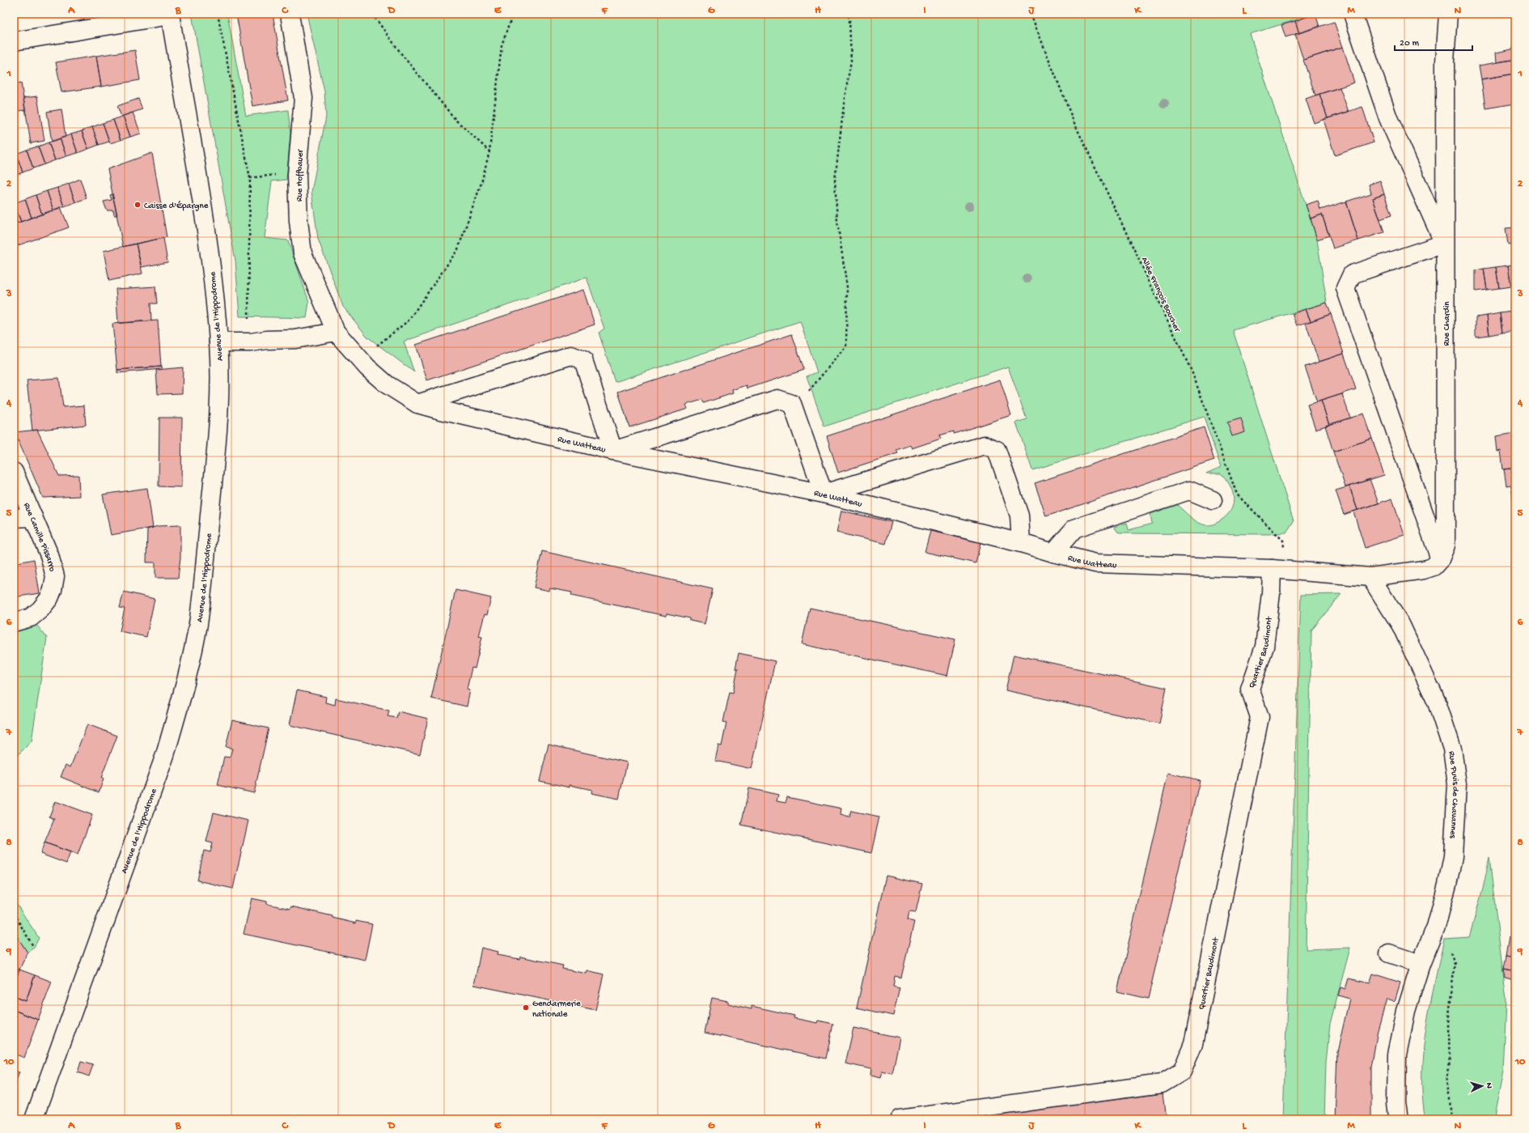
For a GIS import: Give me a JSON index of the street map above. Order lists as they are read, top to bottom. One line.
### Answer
{"streets":{"street":["Rue Hoffbauer","Avenue de l'Hippodrome","Rue Chardin","Rue Watteau","Rue Camille Pissarro","Quartier Baudimont","Rue Puvis de Chavannes"],"path":["Allée François Boucher"]},"crossings":[["Rue Hoffbauer","Rue Watteau"],["Allée François Boucher","Rue Watteau"],["Allée François Boucher","Quartier Baudimont"],["Rue Watteau","Quartier Baudimont"],["Rue Watteau","Rue Puvis de Chavannes"]],"places":["Caisse d'Épargne","Gendarmerie nationale"],"scale_bar":"20 m","north":"right","grid":{"columns":["A","B","C","D","E","F","G","H","I","J","K","L","M","N"],"rows":["1","2","3","4","5","6","7","8","9","10"]}}
